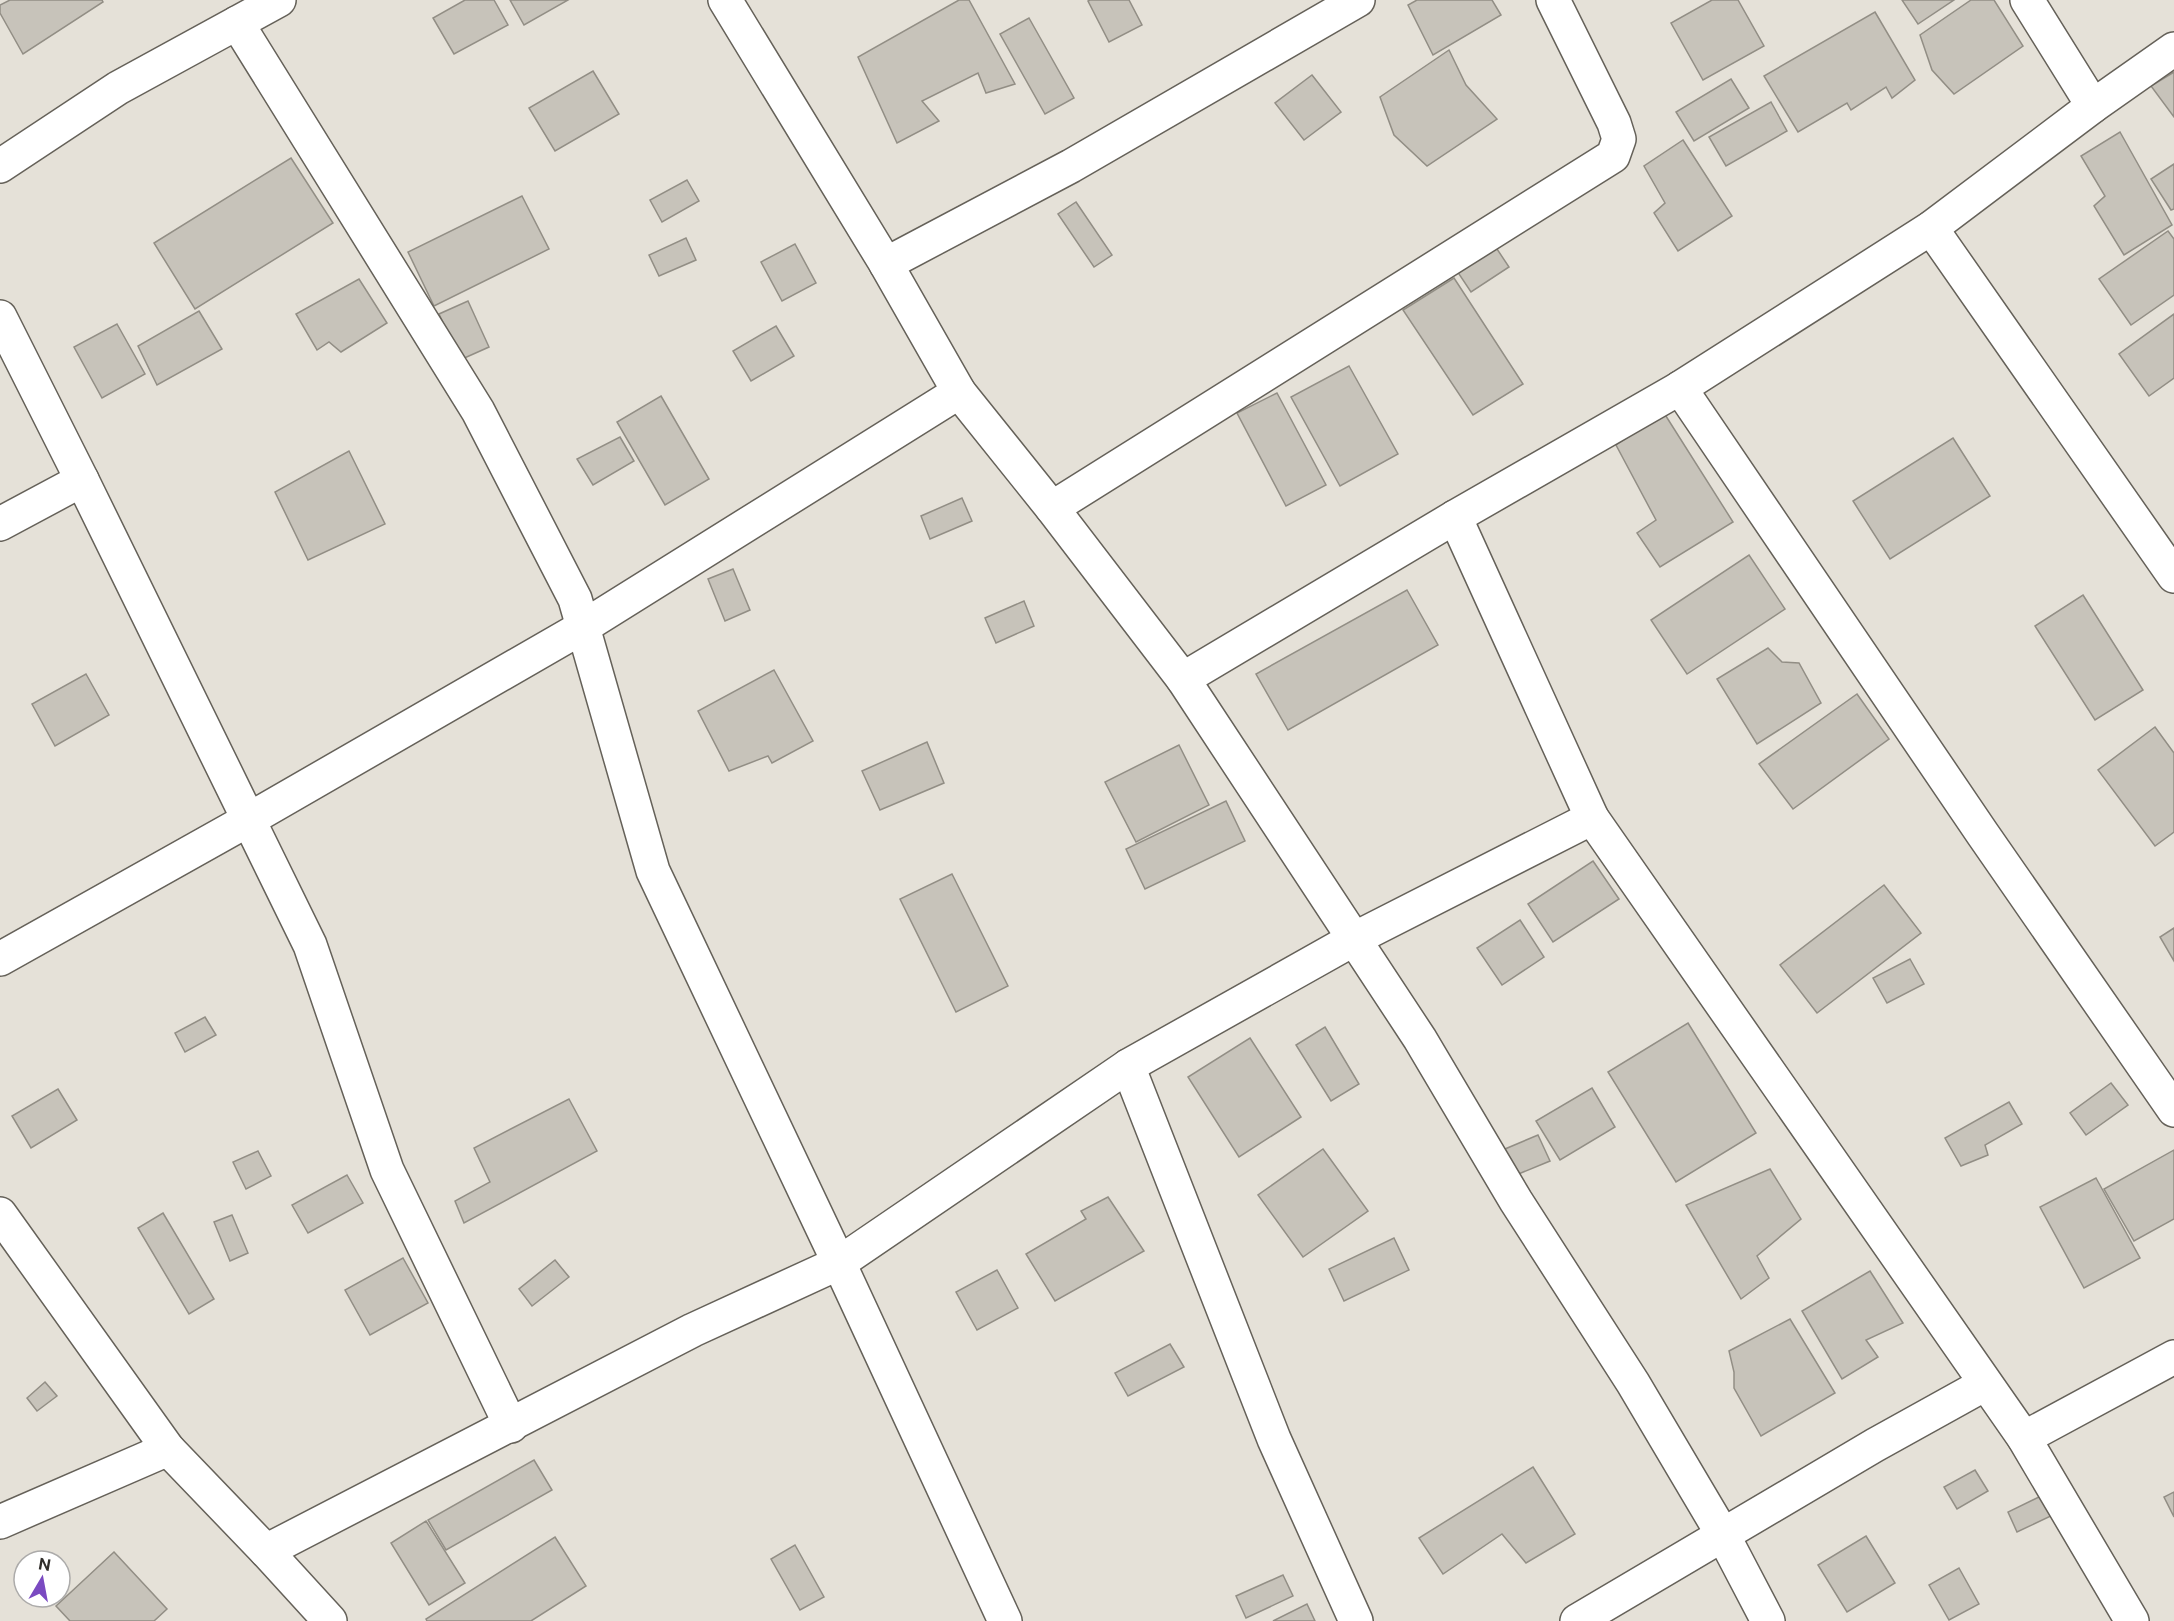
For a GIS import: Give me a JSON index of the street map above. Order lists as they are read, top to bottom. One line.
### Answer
{"north":"top"}
